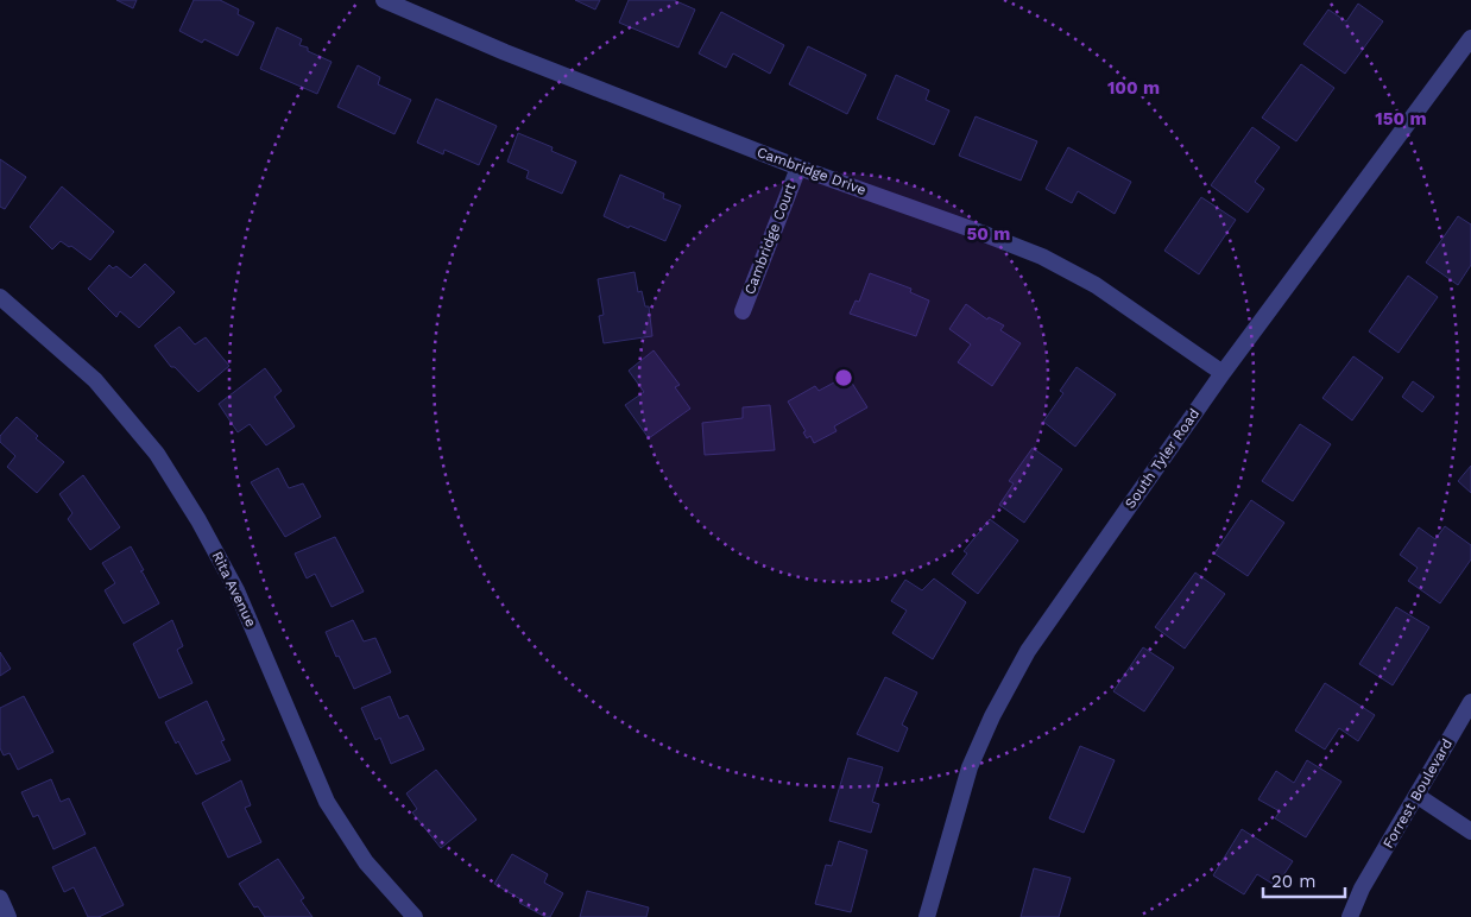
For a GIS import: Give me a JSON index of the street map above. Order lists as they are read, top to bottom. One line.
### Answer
{"streets":{"street":["Cambridge Drive","Cambridge Court","South Tyler Road","Rita Avenue","Forrest Boulevard"]},"crossings":[["Cambridge Drive","Cambridge Court"],["Cambridge Drive","South Tyler Road"]],"scale_bar":"20 m","rings":["100 m","150 m","50 m"]}
